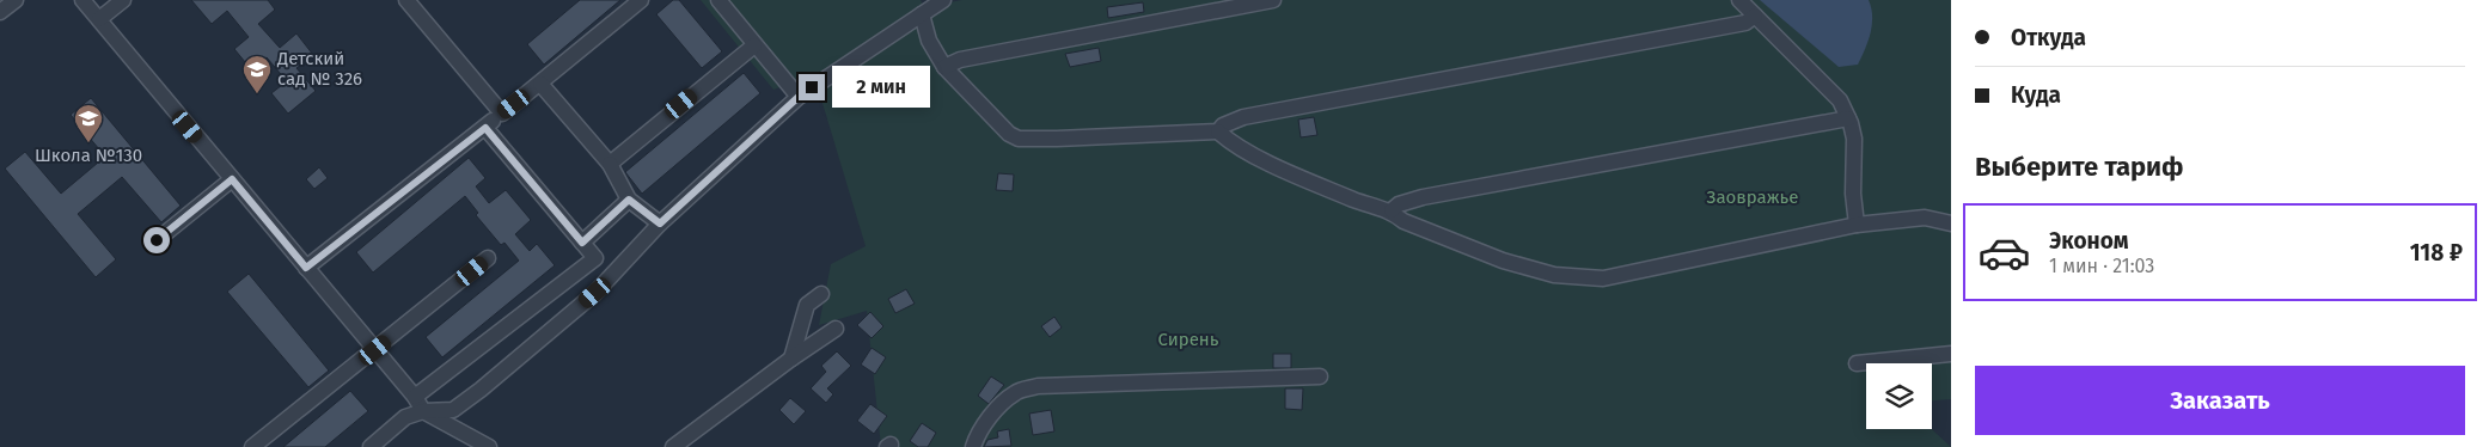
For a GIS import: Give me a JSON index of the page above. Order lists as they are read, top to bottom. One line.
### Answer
{"parks":["Заовражье","Сирень"],"places":{"school or university":["Детский сад № 326","Школа №130"]},"page":{"banner":["Откуда","Куда"],"bubble":"2 мин","heading":"Выберите тариф","list":[{"name":"Эконом","note":"1 мин · 21:03","value":"118 ₽"}],"buttons":"Заказать"}}
